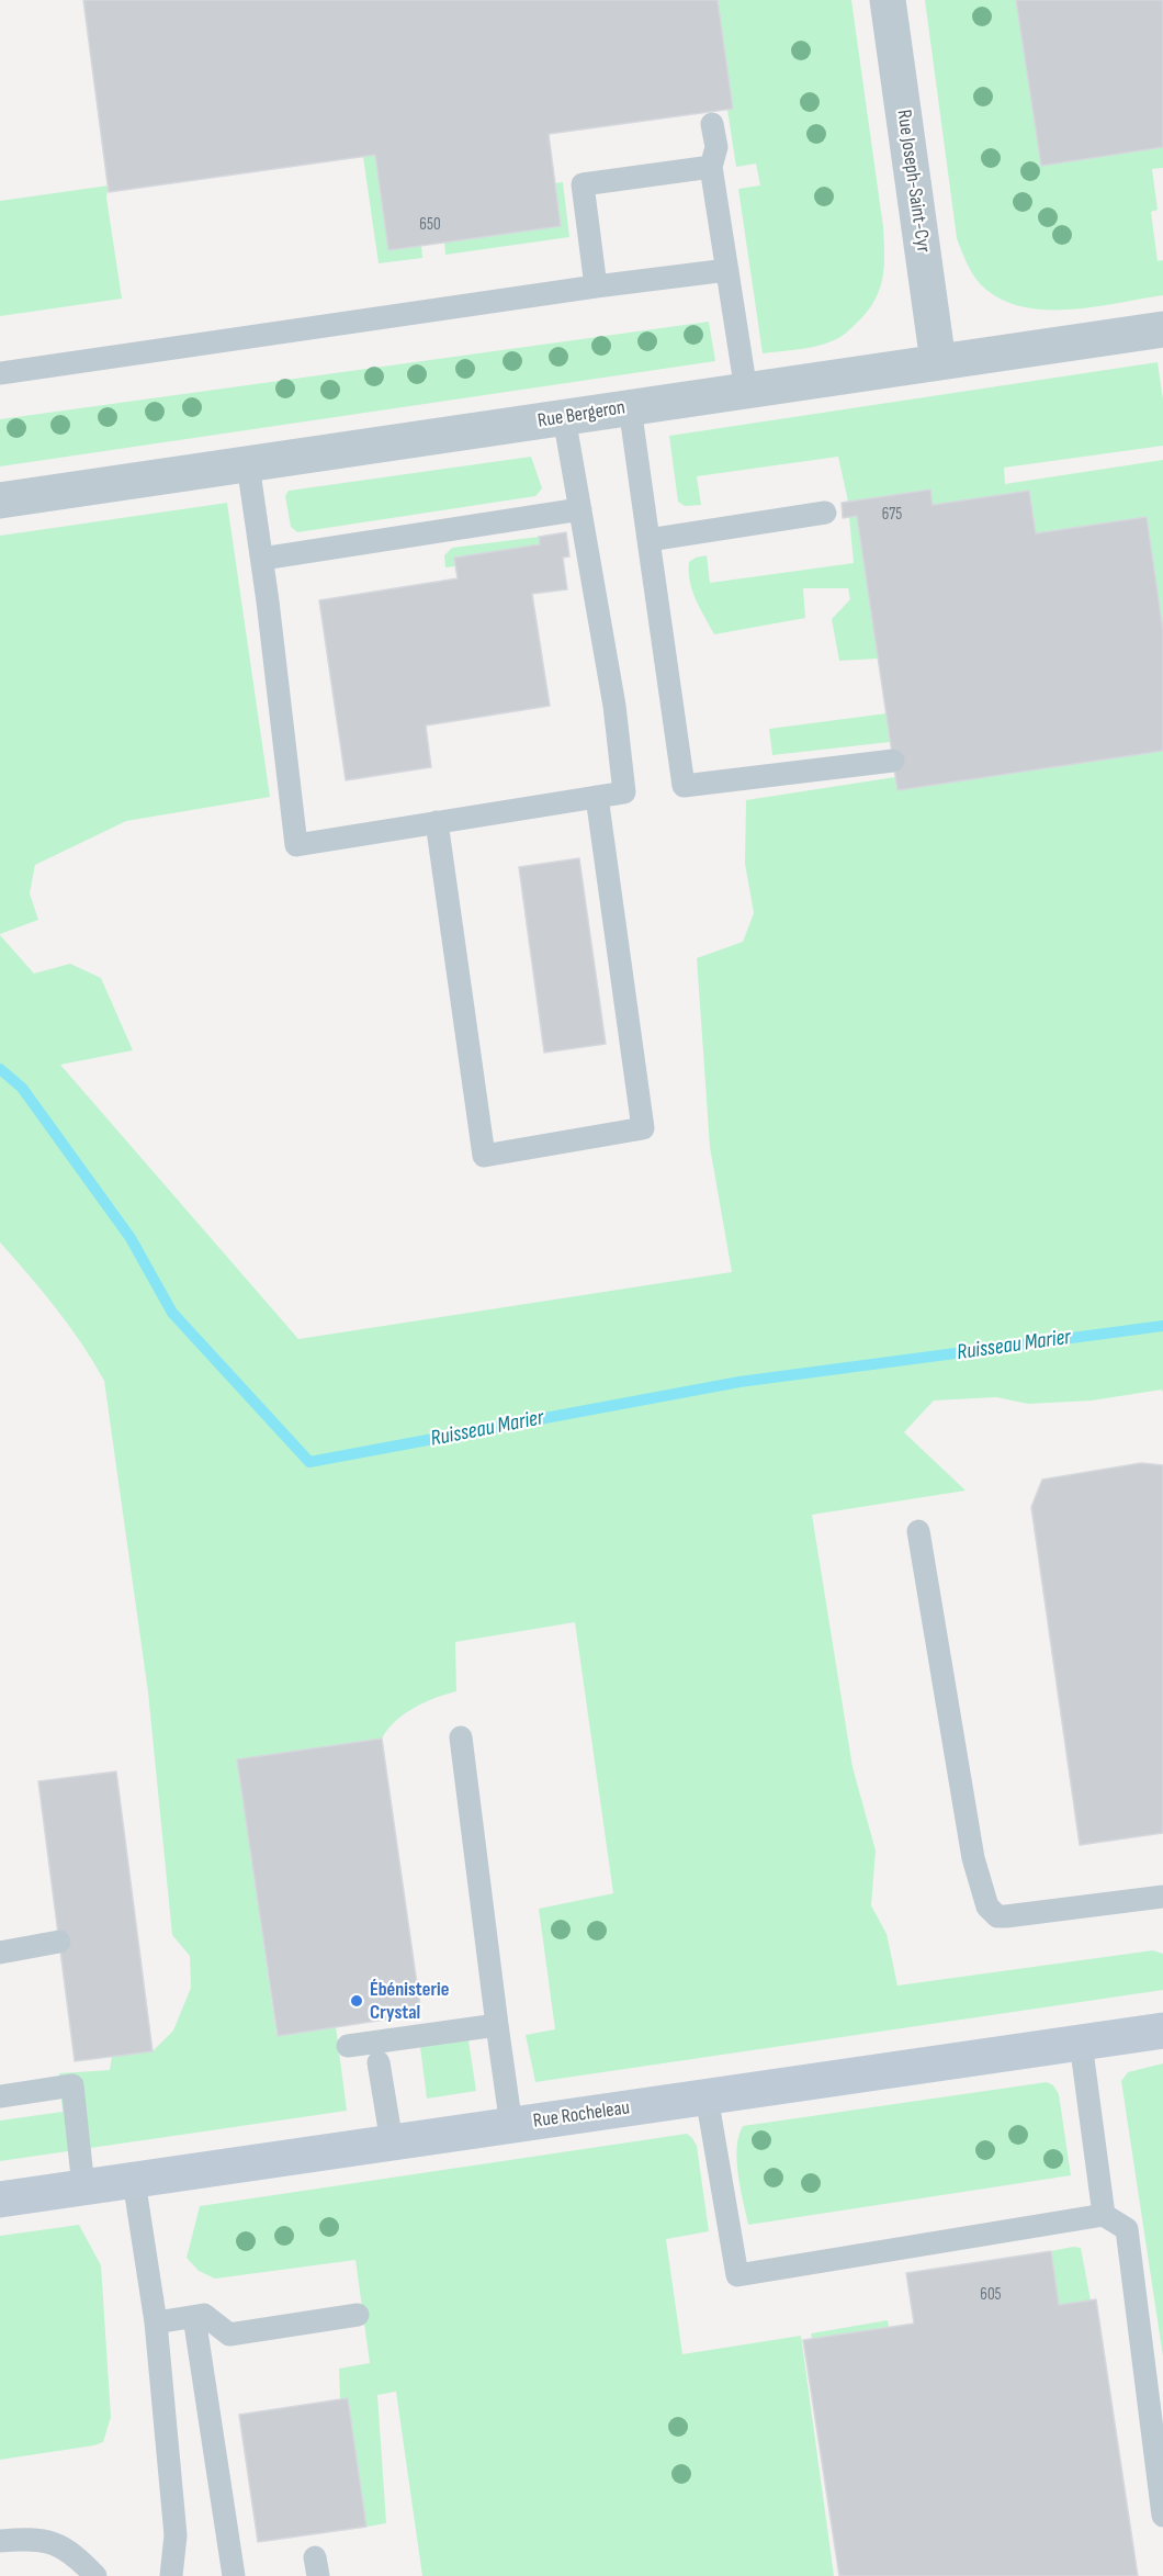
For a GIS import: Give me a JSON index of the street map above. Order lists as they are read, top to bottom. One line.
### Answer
{"streets":{"street":["Rue Joseph-Saint-Cyr","Rue Bergeron","Rue Rocheleau"]},"crossings":[["Rue Joseph-Saint-Cyr","Rue Bergeron"]],"water":["Ruisseau Marier"],"places":["Ébénisterie Crystal"],"house_numbers":["650","675","605"]}
